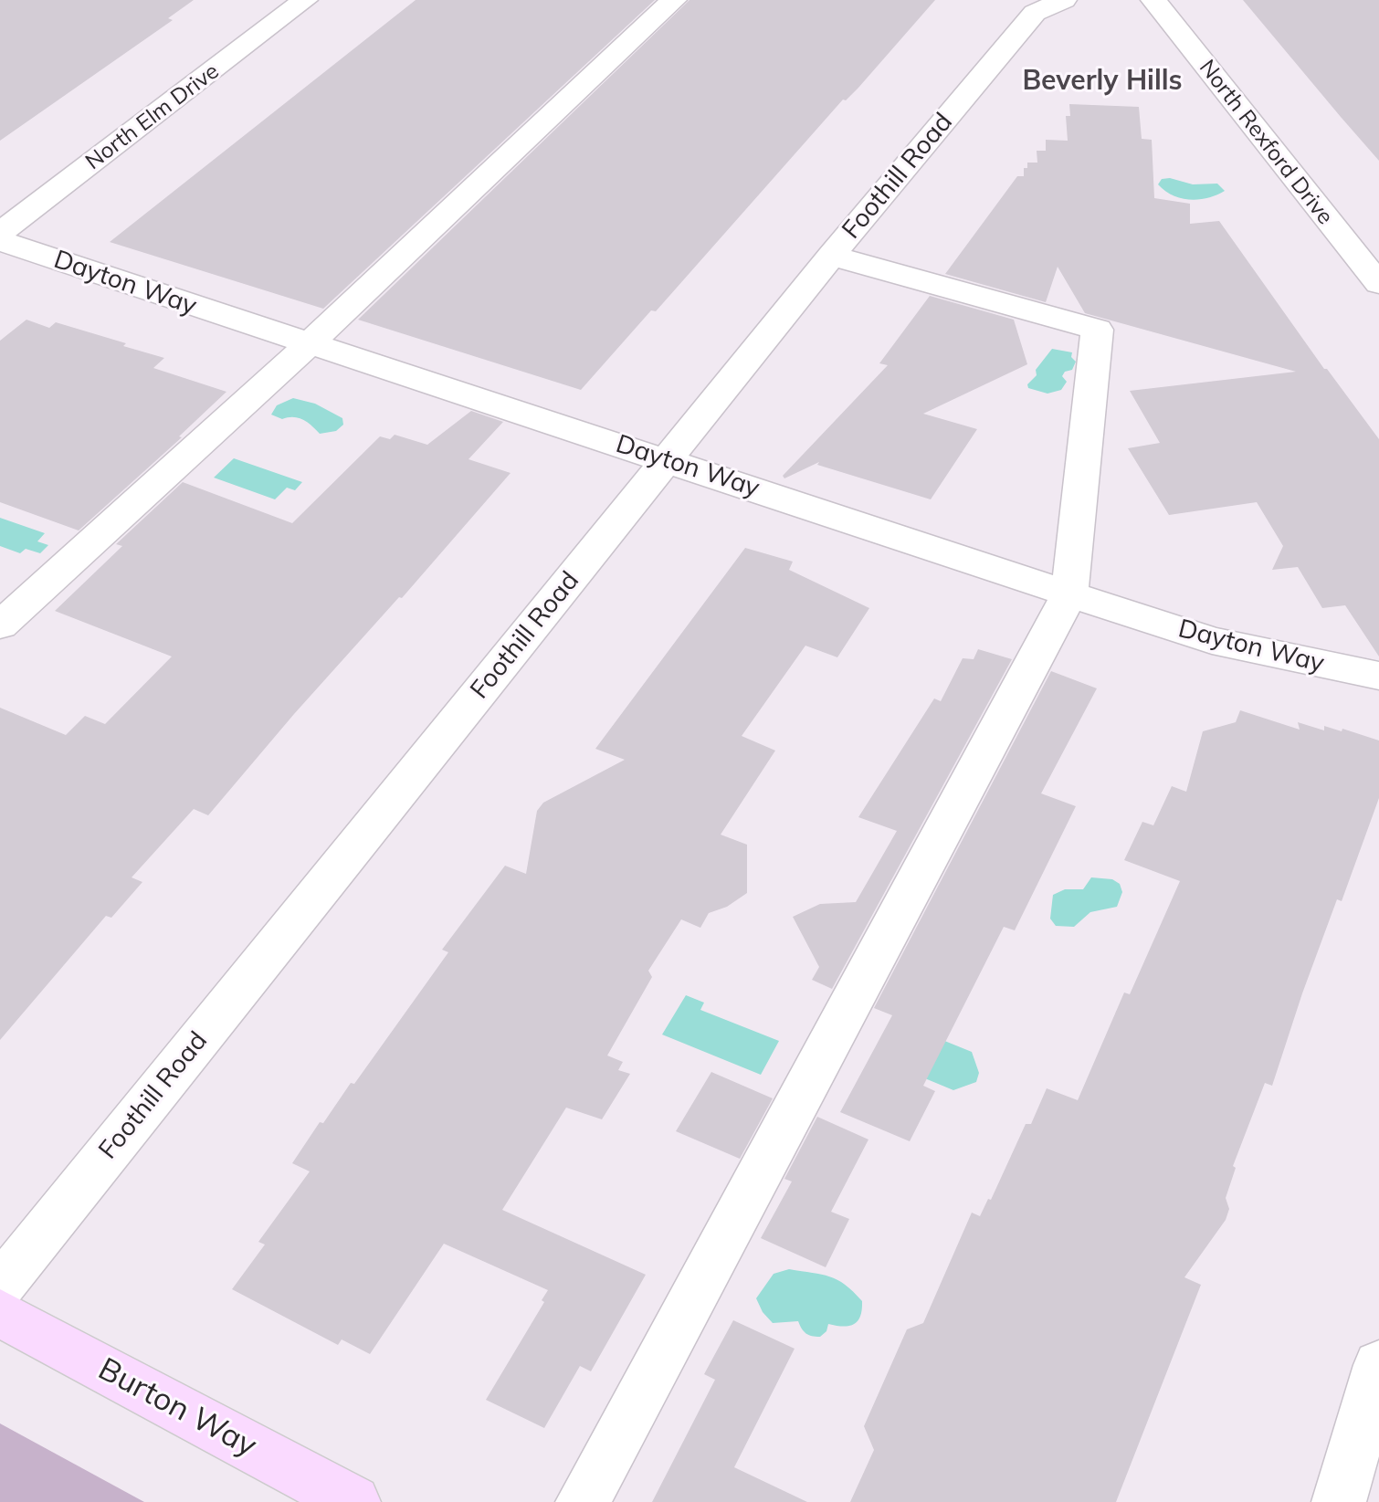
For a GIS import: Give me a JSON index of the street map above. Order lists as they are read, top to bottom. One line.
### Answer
{"streets":{"main road":["Burton Way"],"street":["North Elm Drive","North Rexford Drive","Foothill Road","Dayton Way"]},"crossings":[["Foothill Road","Dayton Way"]],"districts":["Beverly Hills"]}
